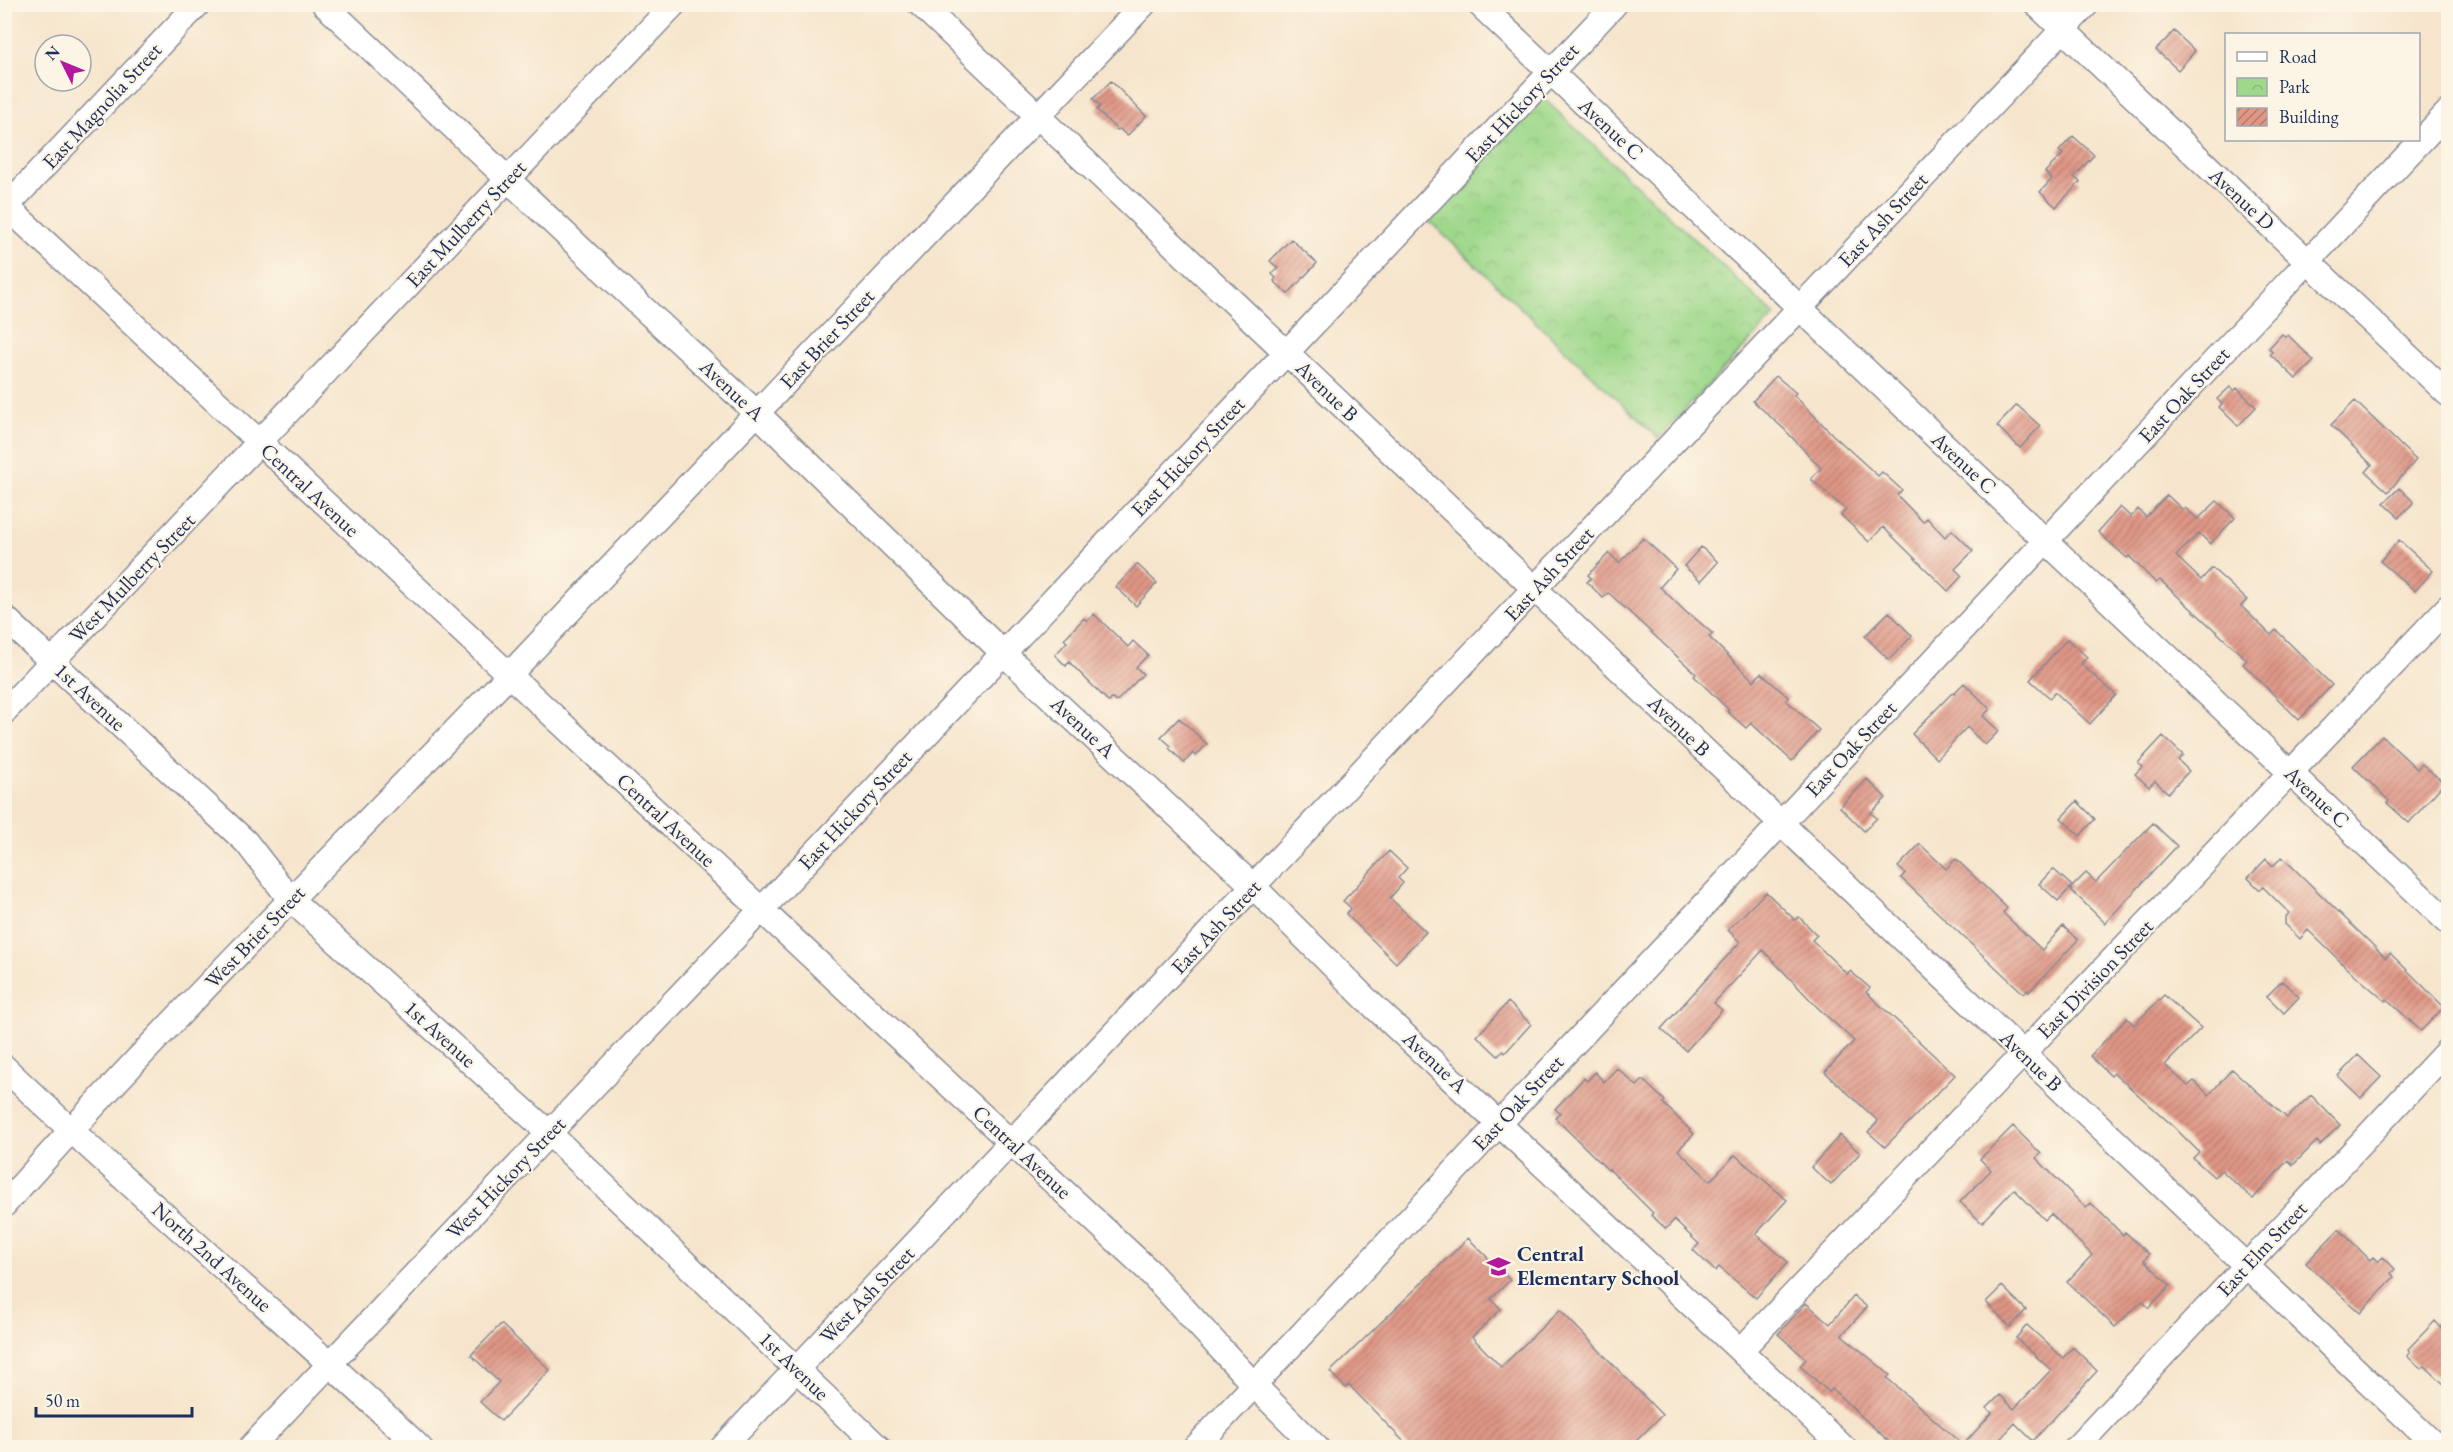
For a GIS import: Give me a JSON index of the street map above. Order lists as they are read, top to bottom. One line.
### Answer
{"streets":{"street":["East Hickory Street","East Magnolia Street","Avenue C","Avenue D","East Ash Street","East Mulberry Street","East Brier Street","Avenue A","Avenue B","East Oak Street","Central Avenue","West Mulberry Street","1st Avenue","West Brier Street","East Division Street","West Hickory Street","East Elm Street","North 2nd Avenue","West Ash Street"]},"crossings":[["East Hickory Street","Avenue C"],["East Hickory Street","Avenue A"],["East Hickory Street","Avenue B"],["East Hickory Street","Central Avenue"],["East Hickory Street","West Hickory Street"],["East Magnolia Street","Central Avenue"],["Avenue C","East Ash Street"],["Avenue C","East Oak Street"],["Avenue C","East Division Street"],["Avenue D","East Ash Street"],["Avenue D","East Oak Street"],["East Ash Street","Avenue A"],["East Ash Street","Avenue B"],["East Ash Street","Central Avenue"],["East Ash Street","West Ash Street"],["East Mulberry Street","Avenue A"],["East Mulberry Street","Central Avenue"],["East Mulberry Street","West Mulberry Street"],["East Brier Street","Avenue A"],["East Brier Street","Avenue B"],["East Brier Street","Central Avenue"],["East Brier Street","West Brier Street"],["Avenue A","East Oak Street"],["Avenue A","East Division Street"],["Avenue B","East Oak Street"],["Avenue B","East Division Street"],["Avenue B","East Elm Street"],["East Oak Street","Central Avenue"],["Central Avenue","West Mulberry Street"],["Central Avenue","West Brier Street"],["Central Avenue","West Hickory Street"],["Central Avenue","West Ash Street"],["West Mulberry Street","1st Avenue"],["1st Avenue","West Brier Street"],["1st Avenue","West Hickory Street"],["1st Avenue","West Ash Street"],["West Brier Street","North 2nd Avenue"],["West Hickory Street","North 2nd Avenue"]],"places":{"school or university":["Central Elementary School"]},"legend":["Road","Park","Building"],"scale_bar":"50 m","north":"top left"}
